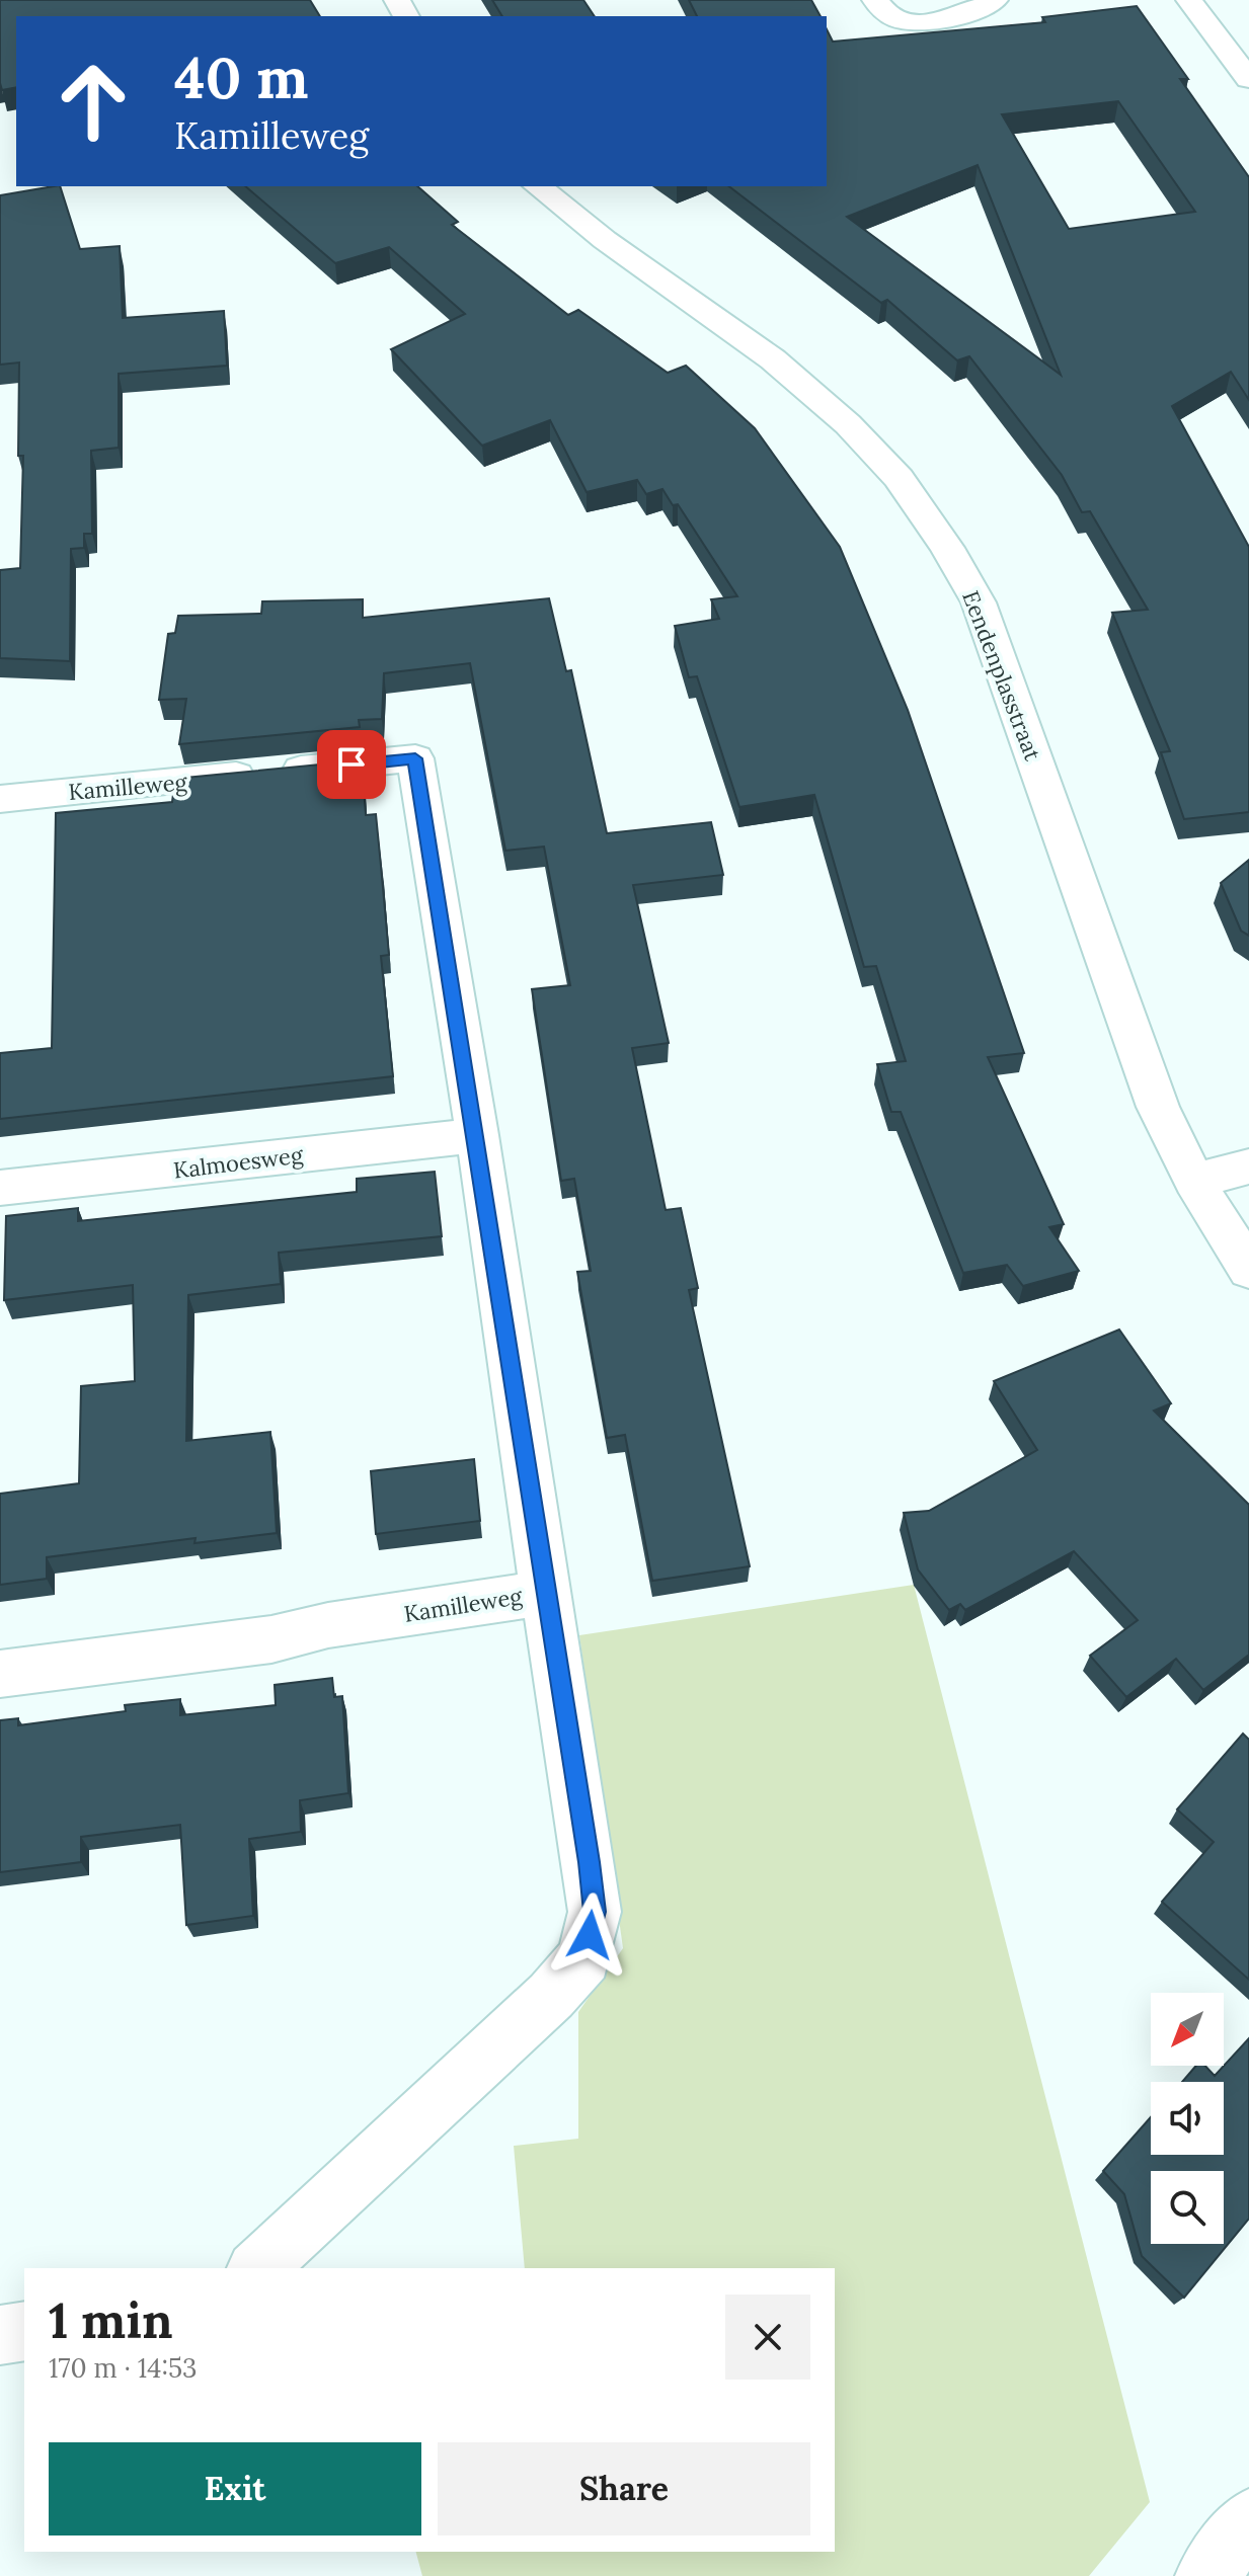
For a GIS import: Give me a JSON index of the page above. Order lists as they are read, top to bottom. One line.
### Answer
{"streets":{"street":["Eendenplasstraat","Kamilleweg","Kalmoesweg"]},"crossings":[["Kamilleweg","Kalmoesweg"]],"north":"bottom left","page":{"turn":["40 m","Kamilleweg"],"heading":["1 min","170 m · 14:53"],"buttons":["Exit","Share"]}}
